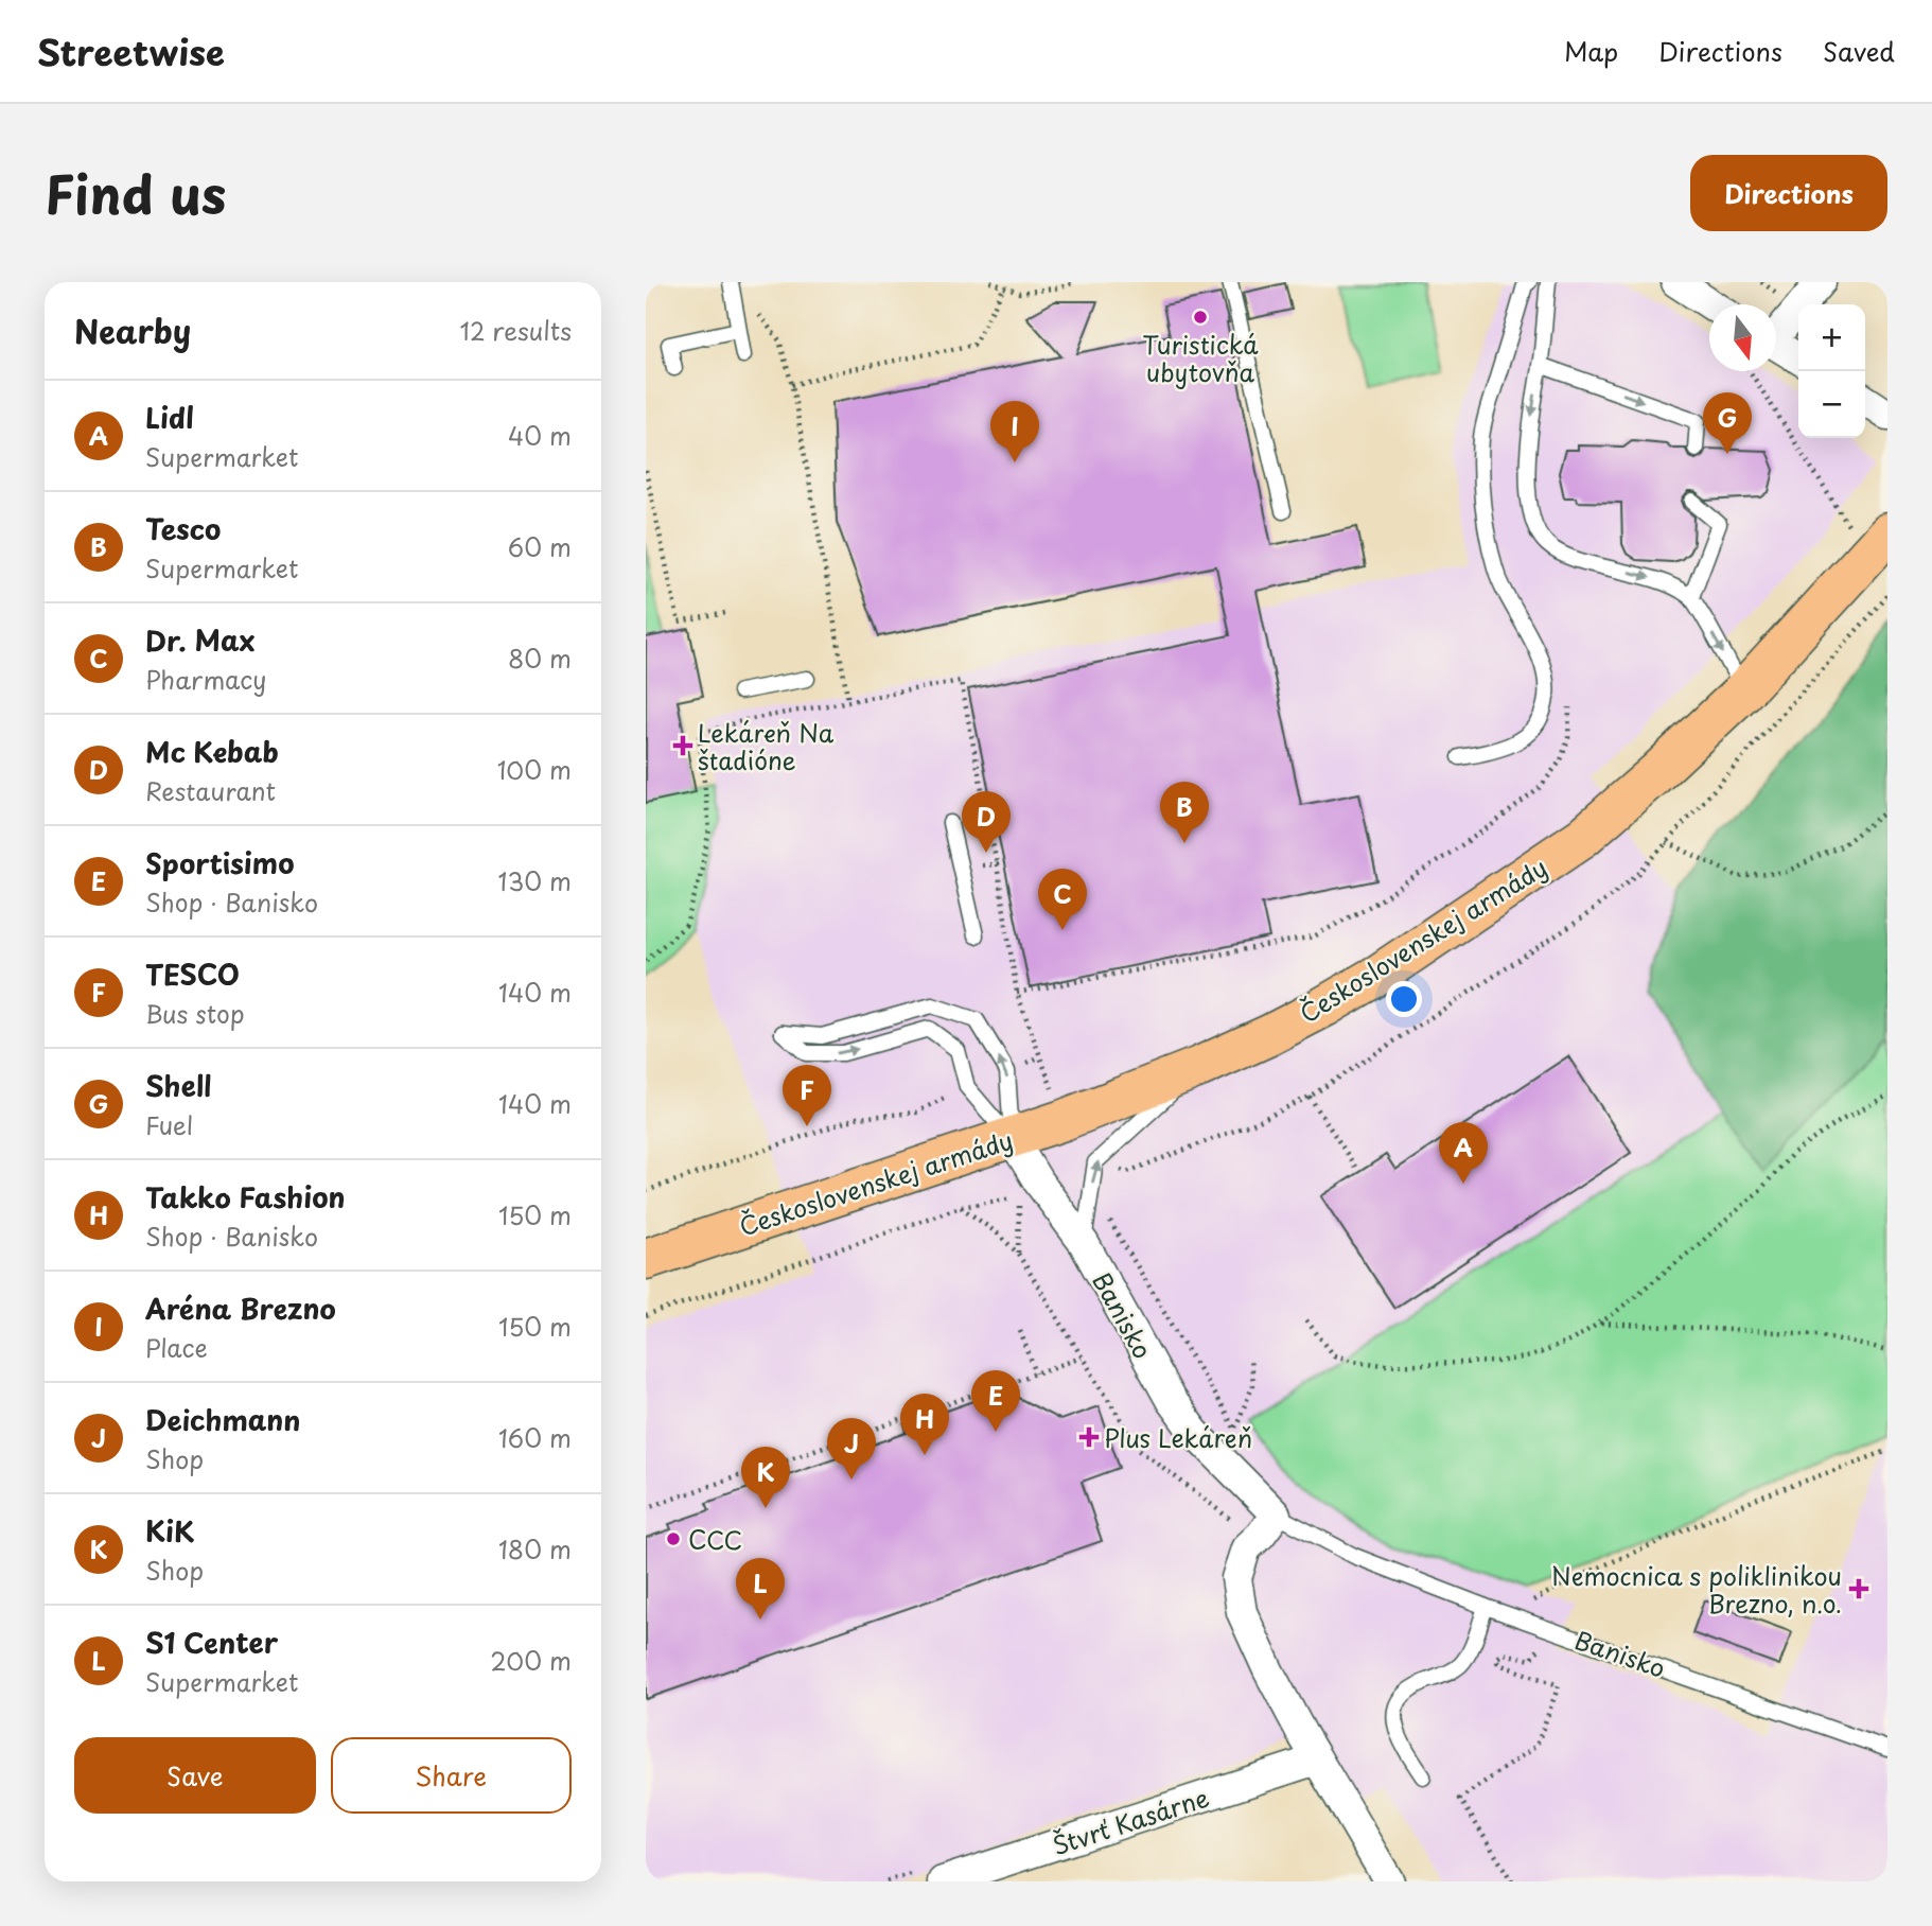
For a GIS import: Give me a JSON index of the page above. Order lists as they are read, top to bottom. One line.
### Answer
{"streets":{"main road":["Československej armády"],"street":["Banisko","Štvrť Kasárne"]},"crossings":[["Československej armády","Banisko"]],"places":{"other":["Turistická ubytovňa","CCC"],"health":["Lekáreň Na štadióne","Plus Lekáreň","Nemocnica s poliklinikou Brezno, n.o."]},"north":"bottom","page":{"header":"Streetwise","nav":["Map","Directions","Saved"],"title":"Find us","buttons":["Directions",["Save","Share"]],"heading":["Nearby","12 results"],"map_buttons":["+","−"],"list":[{"mark":"A","name":"Lidl","note":"Supermarket","value":"40 m"},{"mark":"B","name":"Tesco","note":"Supermarket","value":"60 m"},{"mark":"C","name":"Dr. Max","note":"Pharmacy","value":"80 m"},{"mark":"D","name":"Mc Kebab","note":"Restaurant","value":"100 m"},{"mark":"E","name":"Sportisimo","note":"Shop · Banisko","value":"130 m"},{"mark":"F","name":"TESCO","note":"Bus stop","value":"140 m"},{"mark":"G","name":"Shell","note":"Fuel","value":"140 m"},{"mark":"H","name":"Takko Fashion","note":"Shop · Banisko","value":"150 m"},{"mark":"I","name":"Aréna Brezno","note":"Place","value":"150 m"},{"mark":"J","name":"Deichmann","note":"Shop","value":"160 m"},{"mark":"K","name":"KiK","note":"Shop","value":"180 m"},{"mark":"L","name":"S1 Center","note":"Supermarket","value":"200 m"}],"pins":["G","I","B","D","C","F","A","E","H","J","K","L"]}}
